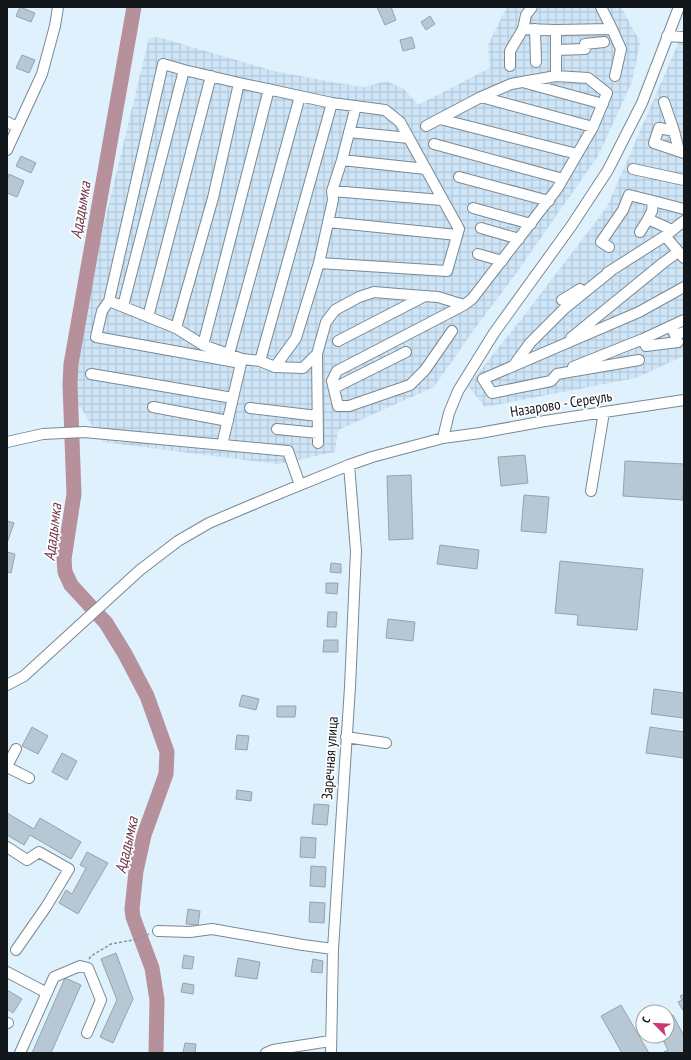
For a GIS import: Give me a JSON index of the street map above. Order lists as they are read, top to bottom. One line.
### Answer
{"streets":{"street":["Назарово - Сереуль","Заречная улица"]},"crossings":[["Назарово - Сереуль","Заречная улица"]],"water":["Ададымка"],"north":"top left"}
